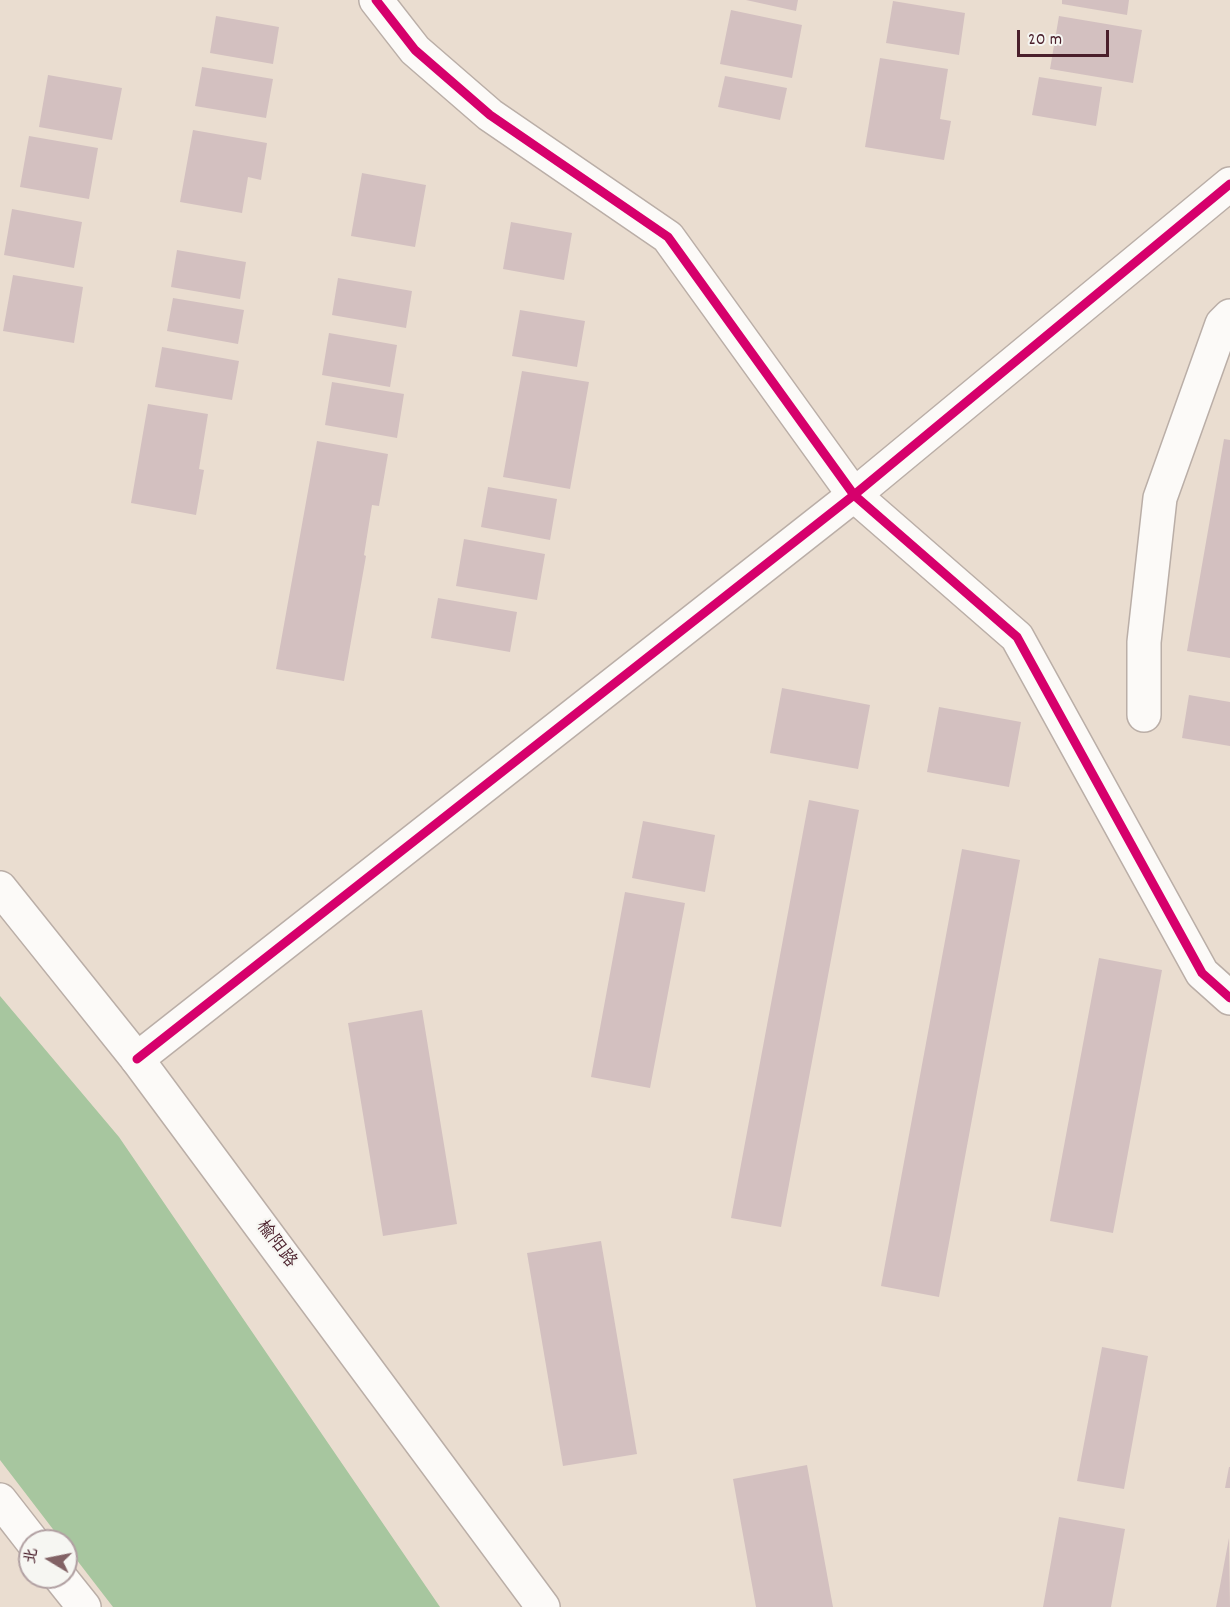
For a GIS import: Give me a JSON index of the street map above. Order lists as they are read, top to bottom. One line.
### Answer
{"streets":{"street":["榆阳路"]},"scale_bar":"20 m","north":"left"}
